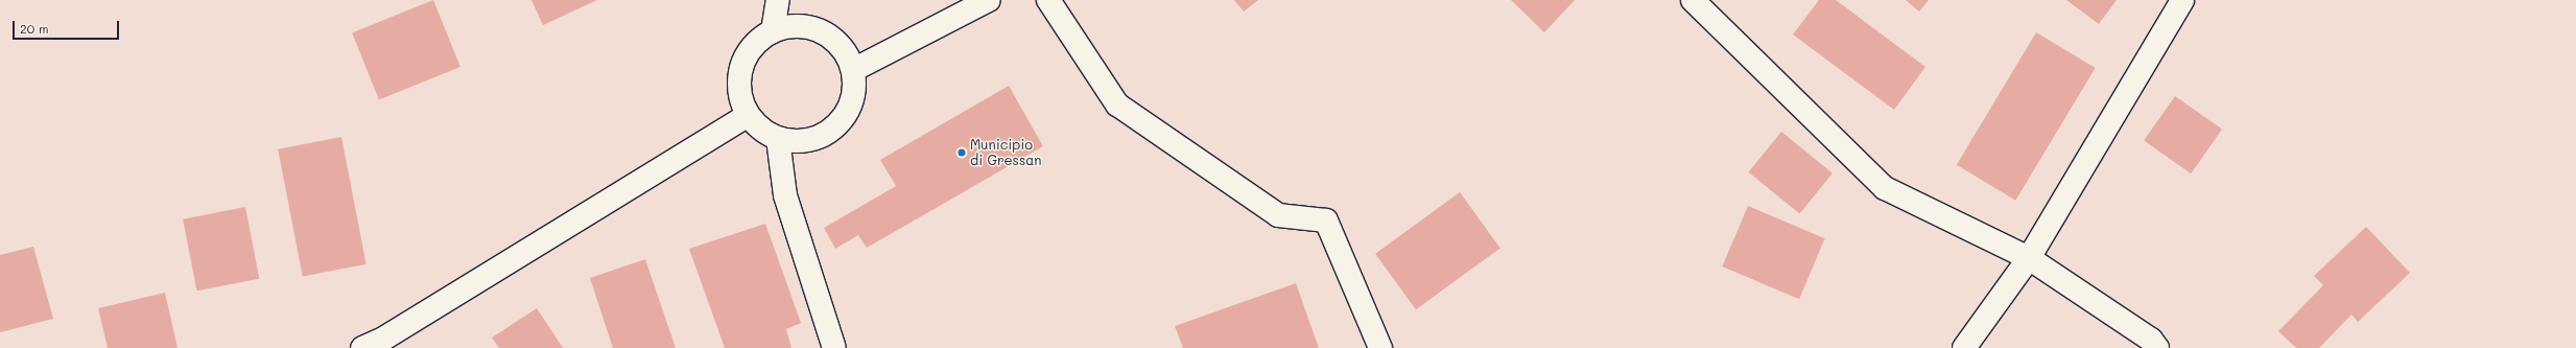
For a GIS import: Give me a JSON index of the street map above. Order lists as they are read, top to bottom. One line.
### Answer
{"places":["Municipio di Gressan"],"scale_bar":"20 m"}
